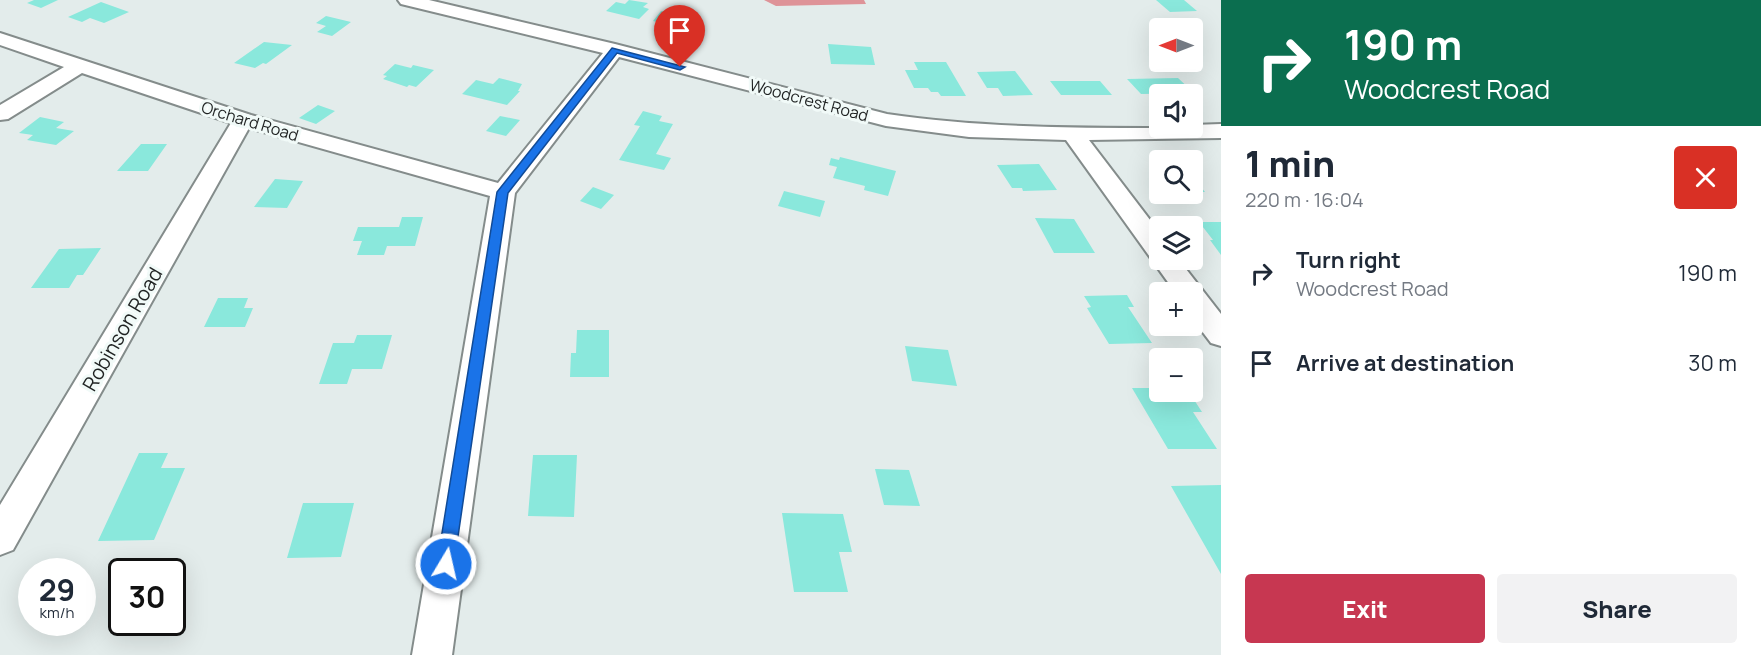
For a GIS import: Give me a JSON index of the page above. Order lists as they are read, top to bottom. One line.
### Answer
{"streets":{"street":["Woodcrest Road","Orchard Road","Robinson Road"]},"crossings":[["Orchard Road","Robinson Road"]],"north":"left","page":{"turn":["190 m","Woodcrest Road"],"map_buttons":["+","−"],"heading":["1 min","220 m · 16:04"],"list":[{"name":"Turn right","note":"Woodcrest Road","value":"190 m"},{"name":"Arrive at destination","value":"30 m"}],"speed":"29 km/h","limit":"30","buttons":["Exit","Share"]}}
